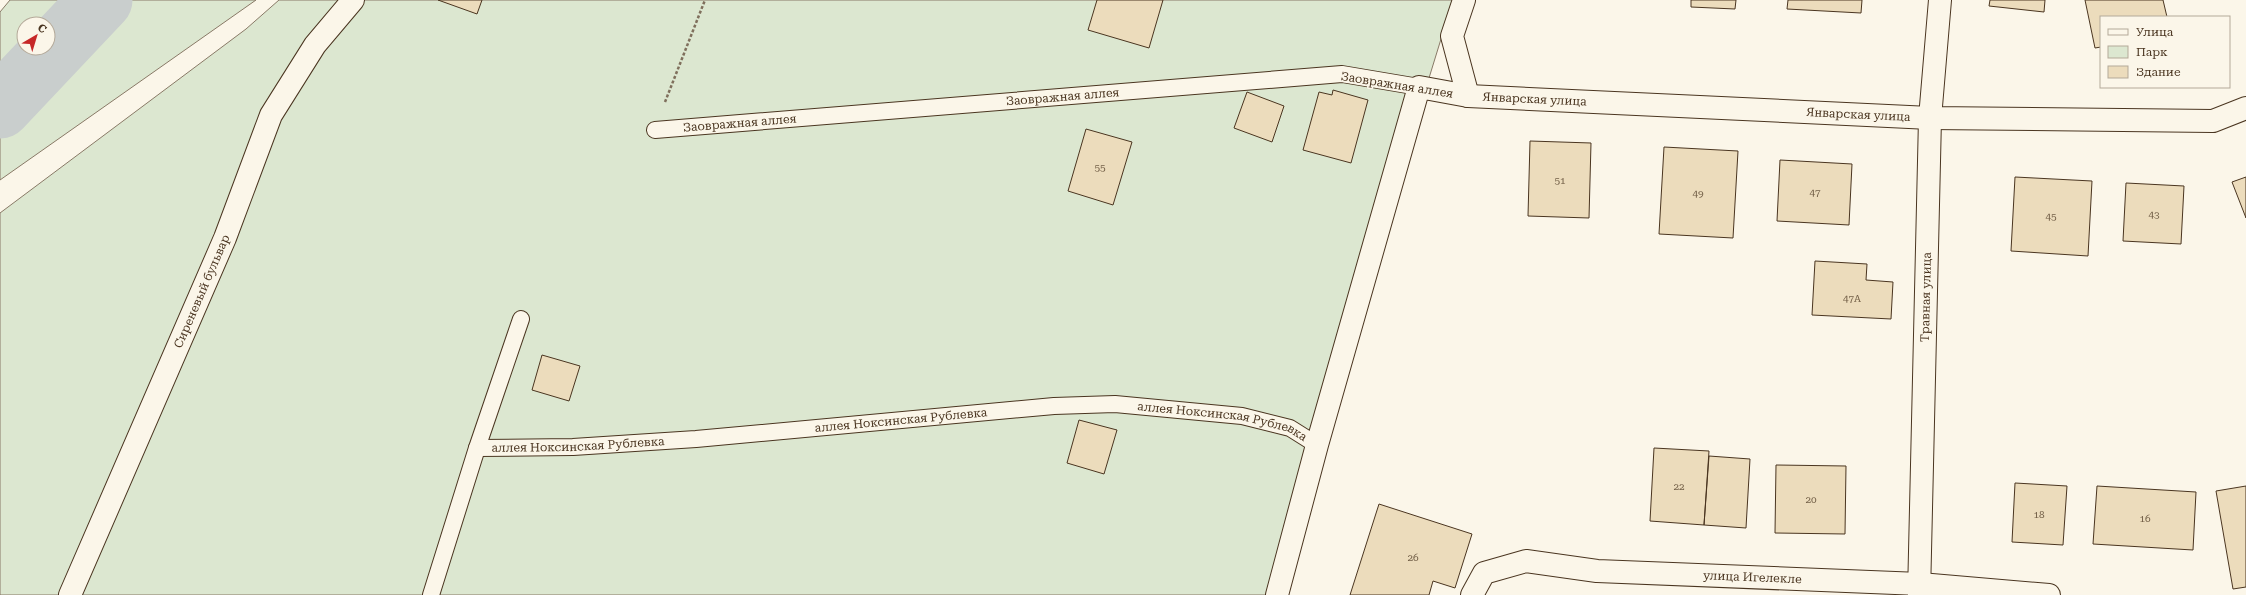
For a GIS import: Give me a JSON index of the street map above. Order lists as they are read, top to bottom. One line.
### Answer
{"streets":{"street":["Заовражная аллея","Январская улица","Сиреневый бульвар","Травная улица","улица Игелекле"],"lane":["аллея Ноксинская Рублевка"]},"crossings":[["Заовражная аллея","Январская улица"],["Январская улица","Травная улица"],["Травная улица","улица Игелекле"]],"house_numbers":["55","51","47","49","43","45","47А","22","20","18","16","26"],"legend":["Улица","Парк","Здание"],"north":"top right"}
